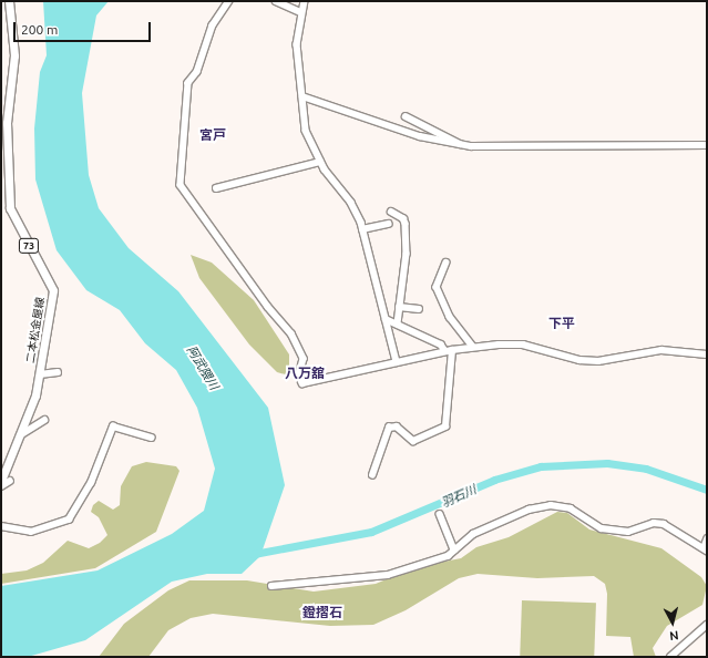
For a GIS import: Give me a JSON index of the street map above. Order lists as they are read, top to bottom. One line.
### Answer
{"streets":{"main road":["73","二本松金屋線"]},"districts":["宮戸","下平","八万舘","鐙摺石"],"water":["阿武隈川","羽石川"],"scale_bar":"200 m","north":"bottom"}
